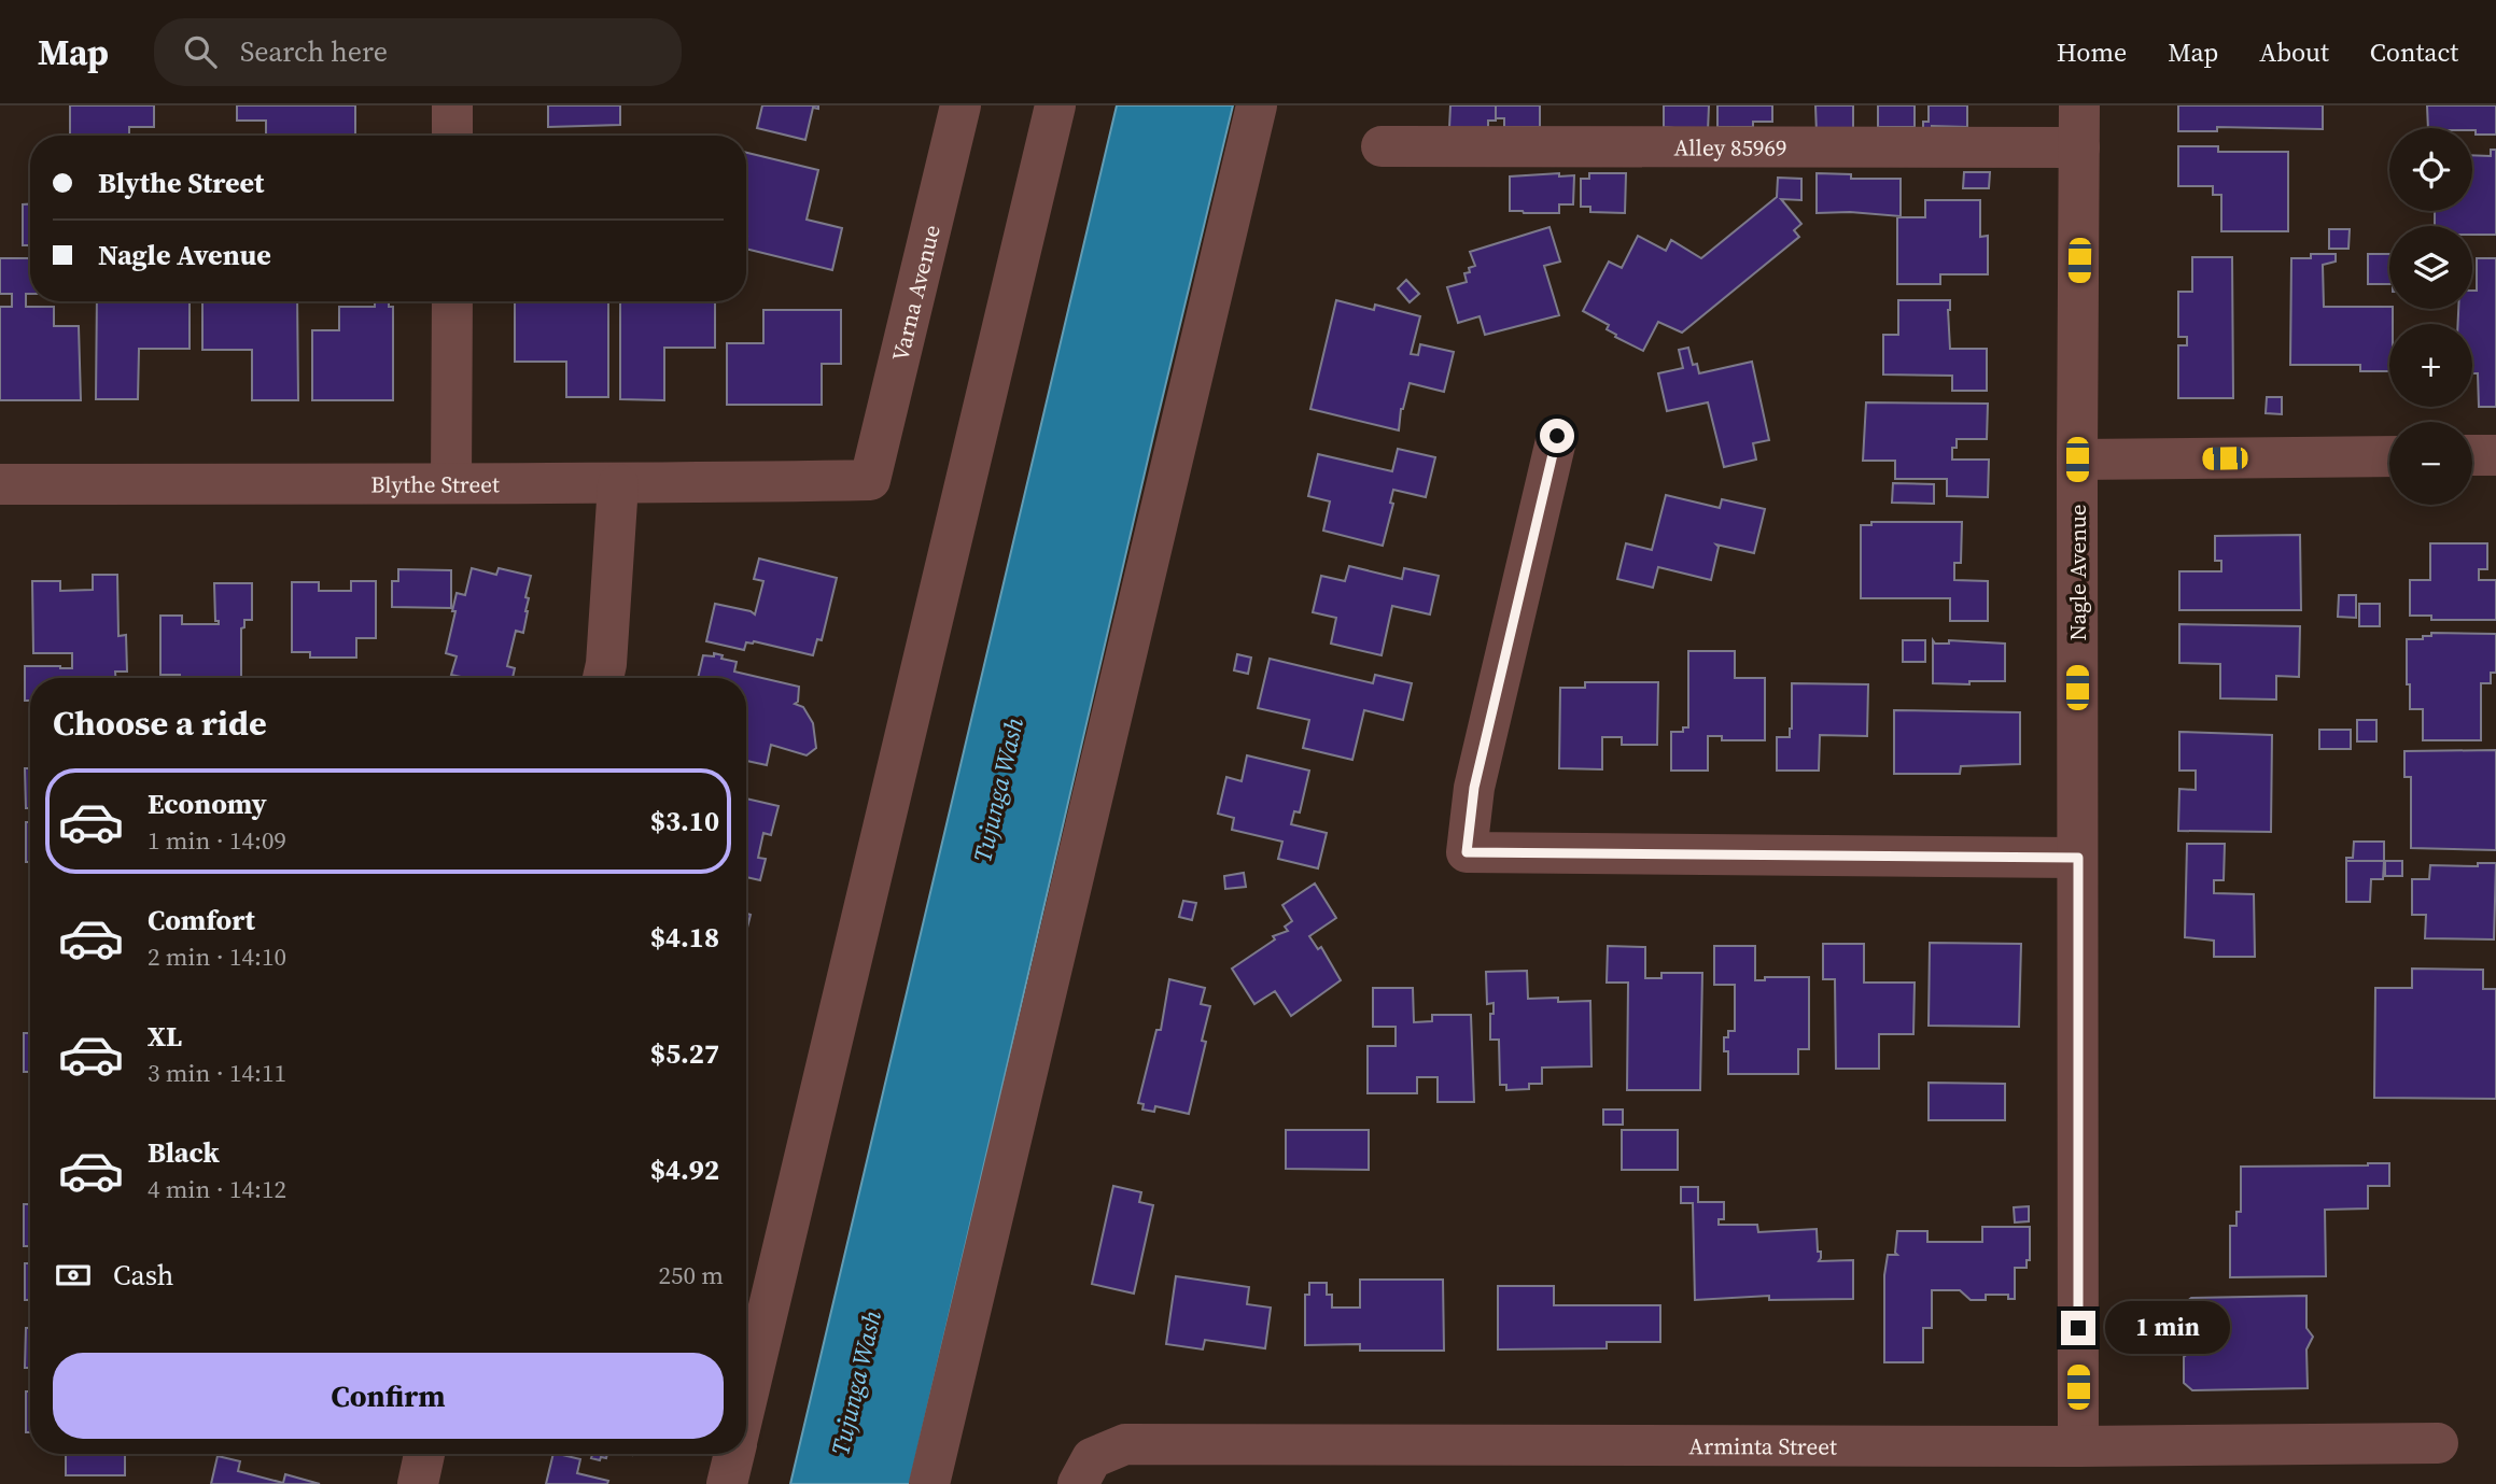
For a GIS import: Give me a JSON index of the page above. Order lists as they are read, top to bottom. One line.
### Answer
{"streets":{"street":["Alley 85969","Varna Avenue","Blythe Street","Nagle Avenue","Arminta Street"]},"crossings":[["Alley 85969","Nagle Avenue"],["Varna Avenue","Blythe Street"],["Nagle Avenue","Arminta Street"]],"water":["Tujunga Wash"],"page":{"header":"Map","search":"Search here","nav":["Home","Map","About","Contact"],"map_buttons":["+","−"],"banner":["Blythe Street","Nagle Avenue"],"heading":"Choose a ride","list":[{"name":"Economy","note":"1 min · 14:09","value":"$3.10"},{"name":"Comfort","note":"2 min · 14:10","value":"$4.18"},{"name":"XL","note":"3 min · 14:11","value":"$5.27"},{"name":"Black","note":"4 min · 14:12","value":"$4.92"}],"pay":["Cash","250 m"],"bubble":"1 min","buttons":"Confirm"}}
